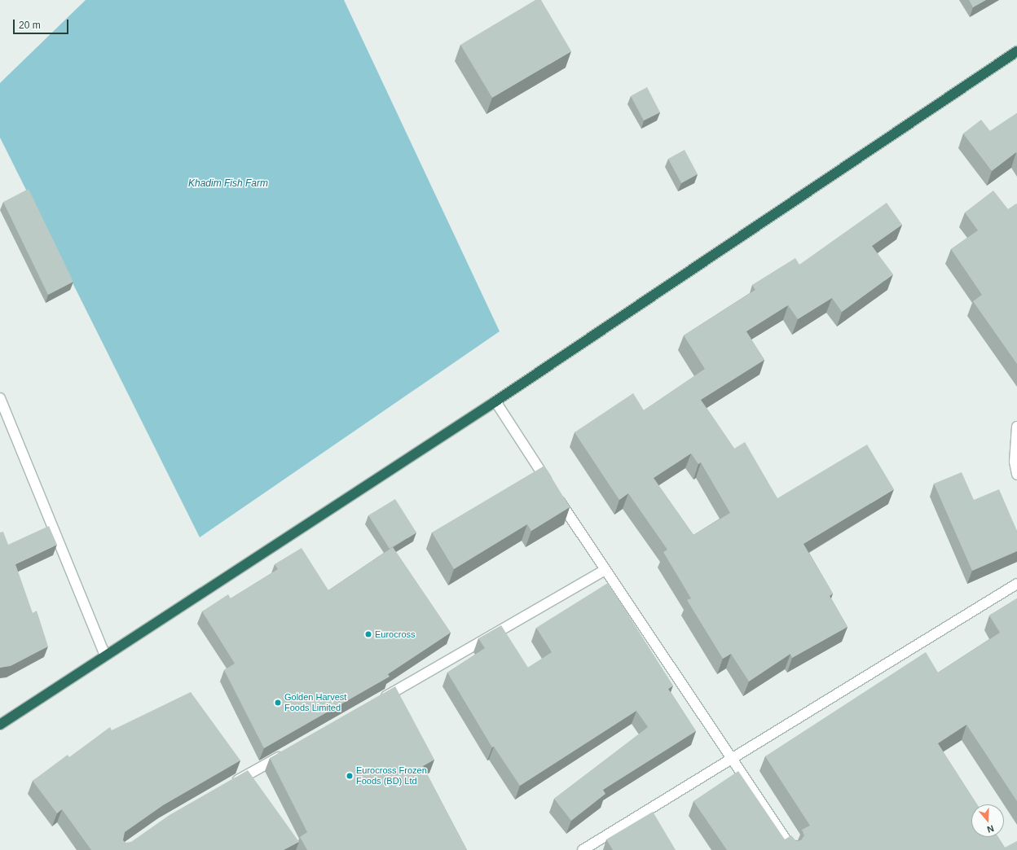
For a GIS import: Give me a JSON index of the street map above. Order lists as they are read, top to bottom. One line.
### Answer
{"water":["Khadim Fish Farm"],"places":["Eurocross","Golden Harvest Foods Limited","Eurocross Frozen Foods (BD) Ltd"],"scale_bar":"20 m","north":"bottom"}
